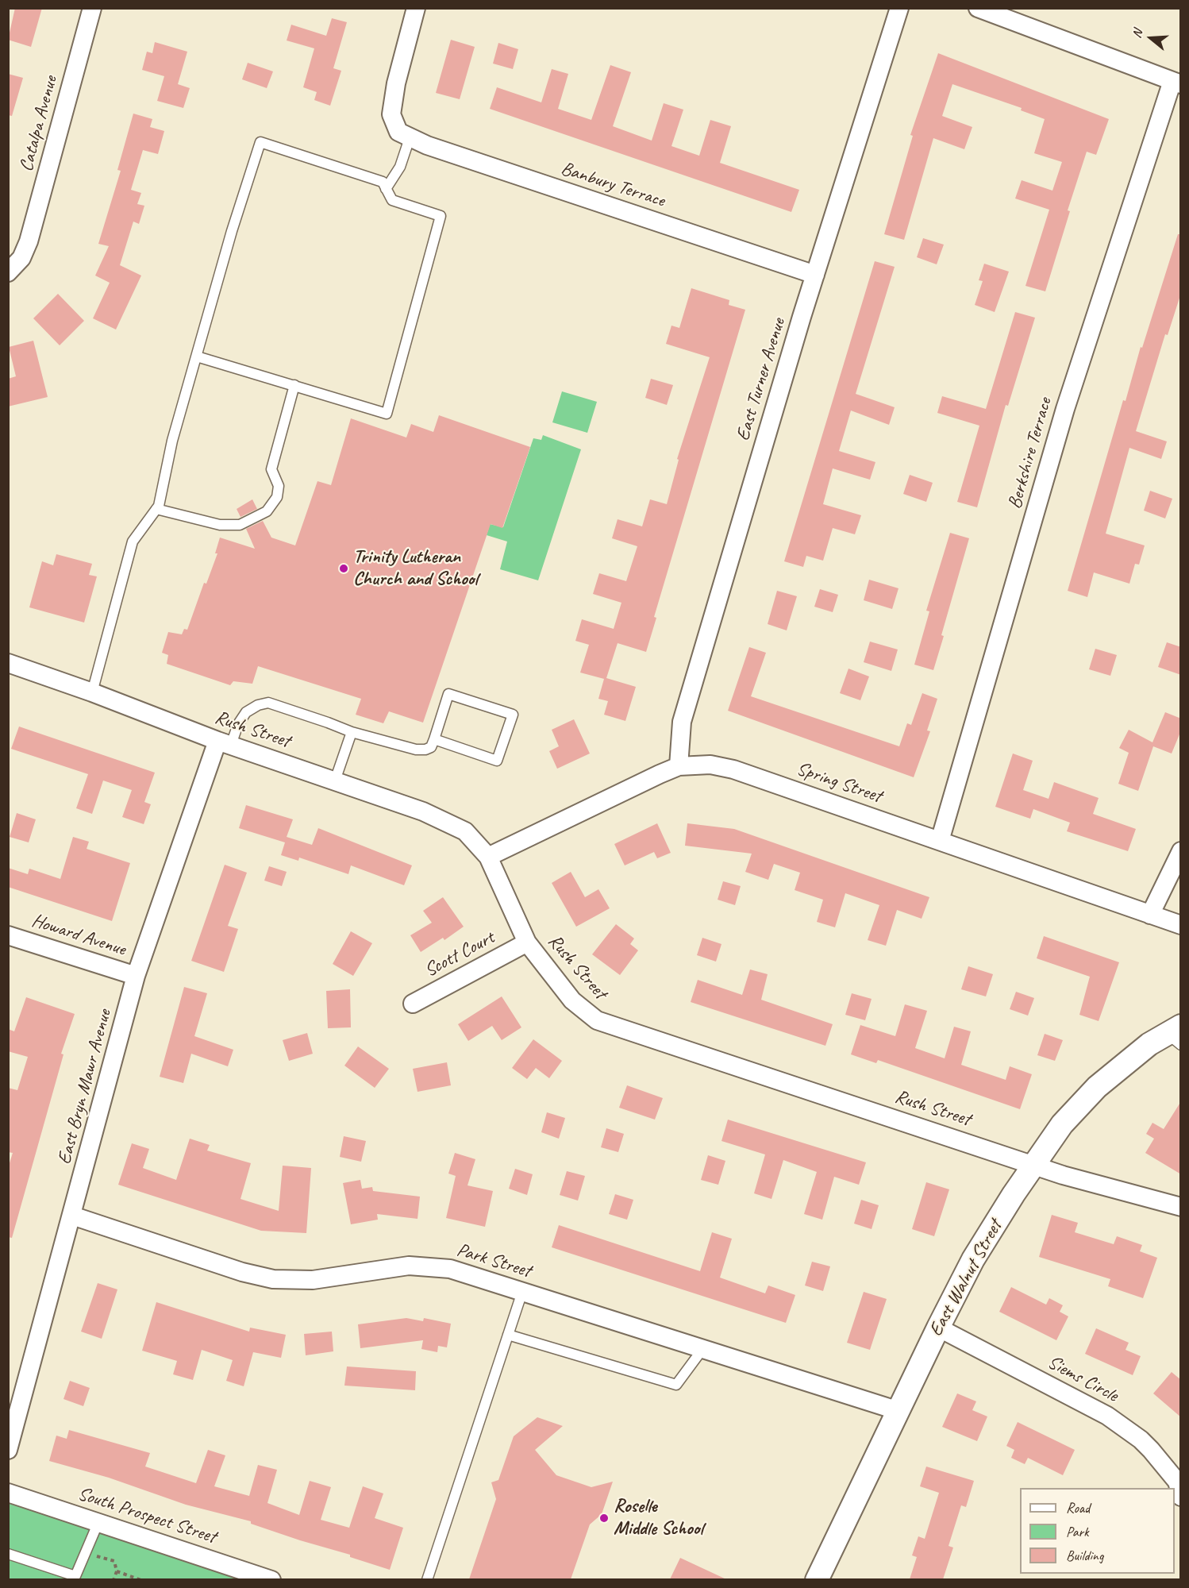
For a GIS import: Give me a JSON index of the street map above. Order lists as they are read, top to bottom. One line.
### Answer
{"streets":{"street":["Catalpa Avenue","Banbury Terrace","East Turner Avenue","Berkshire Terrace","Rush Street","Spring Street","Howard Avenue","Scott Court","East Bryn Mawr Avenue","Park Street","East Walnut Street","Siems Circle","South Prospect Street"]},"crossings":[["Banbury Terrace","East Turner Avenue"],["East Turner Avenue","Spring Street"],["Berkshire Terrace","Spring Street"],["Rush Street","Spring Street"],["Rush Street","Scott Court"],["Rush Street","East Bryn Mawr Avenue"],["Rush Street","East Walnut Street"],["Howard Avenue","East Bryn Mawr Avenue"],["East Bryn Mawr Avenue","Park Street"],["Park Street","East Walnut Street"],["East Walnut Street","Siems Circle"]],"places":["Trinity Lutheran Church and School","Roselle Middle School"],"legend":["Road","Park","Building"],"north":"left"}
